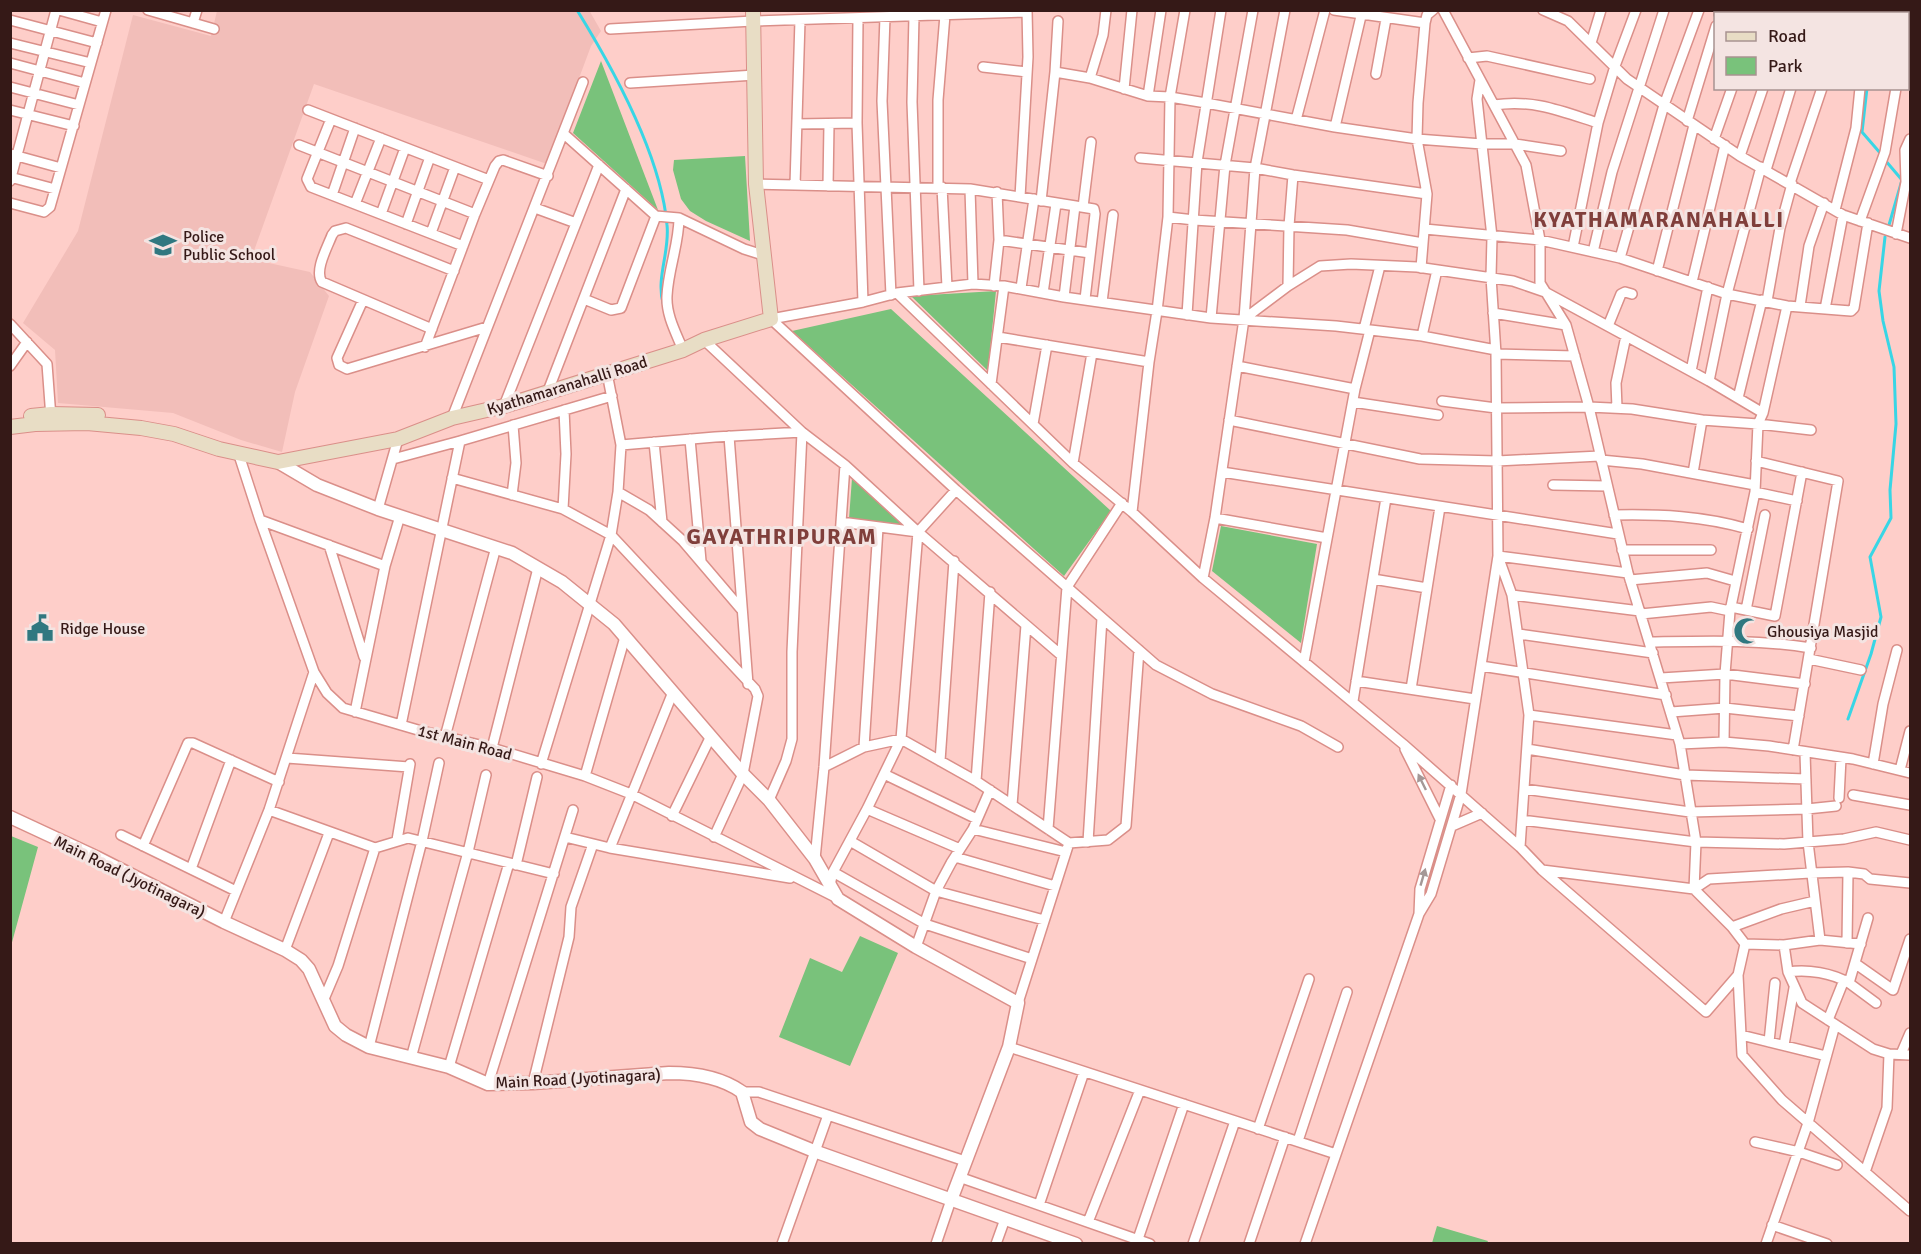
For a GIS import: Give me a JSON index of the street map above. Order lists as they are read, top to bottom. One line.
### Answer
{"streets":{"main road":["Kyathamaranahalli Road"],"street":["1st Main Road","Main Road (Jyotinagara)"]},"crossings":[["Kyathamaranahalli Road","1st Main Road"]],"districts":["KYATHAMARANAHALLI","GAYATHRIPURAM"],"places":{"school or university":["Police Public School"],"public building":["Ridge House"],"mosque":["Ghousiya Masjid"]},"legend":["Road","Park"]}
